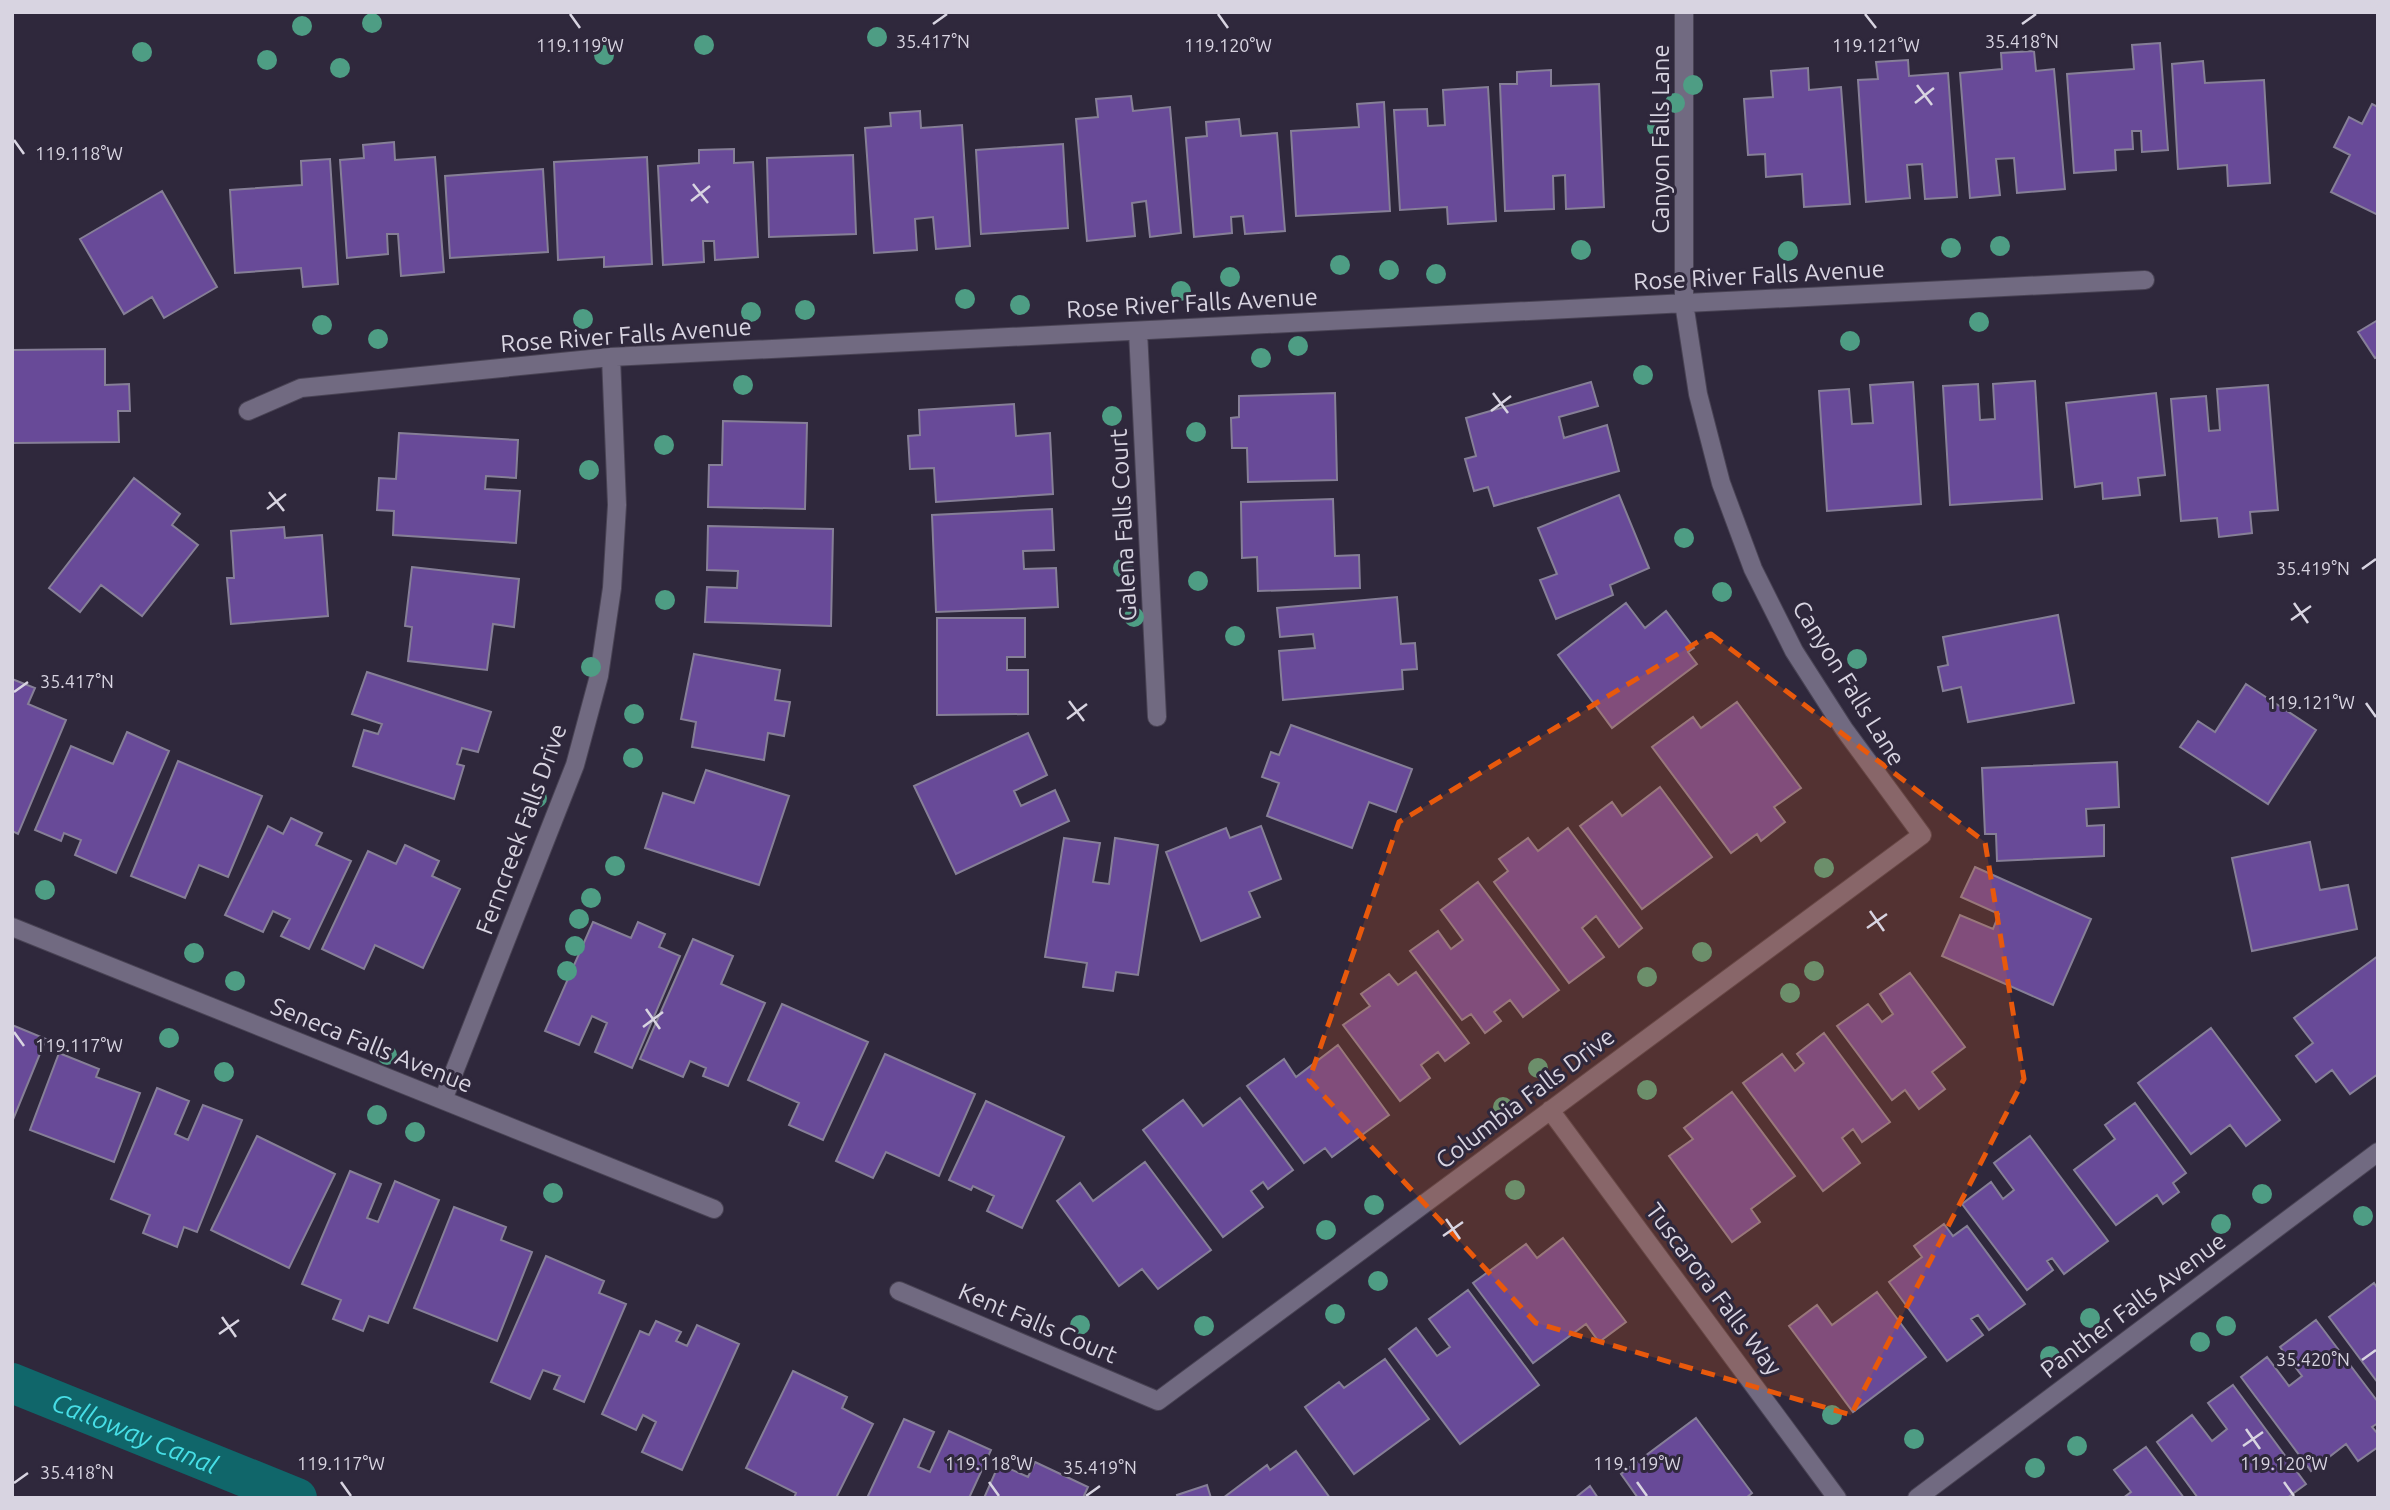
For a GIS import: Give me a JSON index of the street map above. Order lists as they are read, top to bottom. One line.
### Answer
{"streets":{"street":["Canyon Falls Lane","Rose River Falls Avenue","Galena Falls Court","Ferncreek Falls Drive","Seneca Falls Avenue","Columbia Falls Drive","Tuscarora Falls Way","Panther Falls Avenue","Kent Falls Court"]},"crossings":[["Canyon Falls Lane","Rose River Falls Avenue"],["Canyon Falls Lane","Columbia Falls Drive"],["Rose River Falls Avenue","Galena Falls Court"],["Rose River Falls Avenue","Ferncreek Falls Drive"],["Ferncreek Falls Drive","Seneca Falls Avenue"],["Columbia Falls Drive","Tuscarora Falls Way"],["Columbia Falls Drive","Kent Falls Court"]],"water":["Calloway Canal"],"coordinates":["35.417°N","35.418°N","119.119°W","119.120°W","119.121°W","119.118°W","35.419°N","119.117°W","35.420°N"]}
